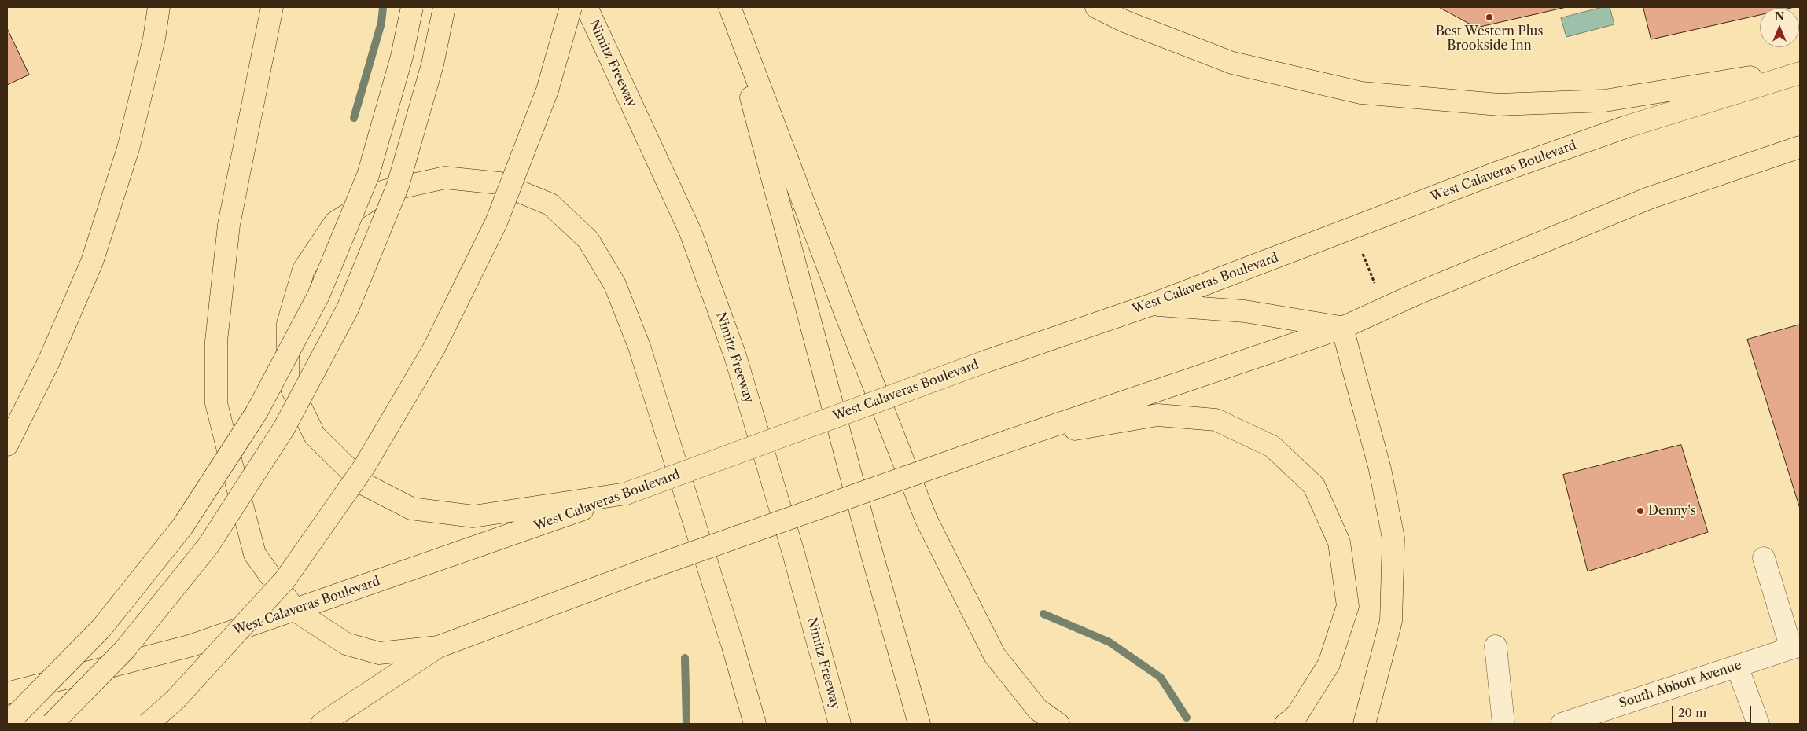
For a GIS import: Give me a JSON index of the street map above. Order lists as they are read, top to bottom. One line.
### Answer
{"streets":{"highway":["Nimitz Freeway","West Calaveras Boulevard"],"street":["South Abbott Avenue"]},"places":["Best Western Plus Brookside Inn","Denny's"],"scale_bar":"20 m","north":"top"}
